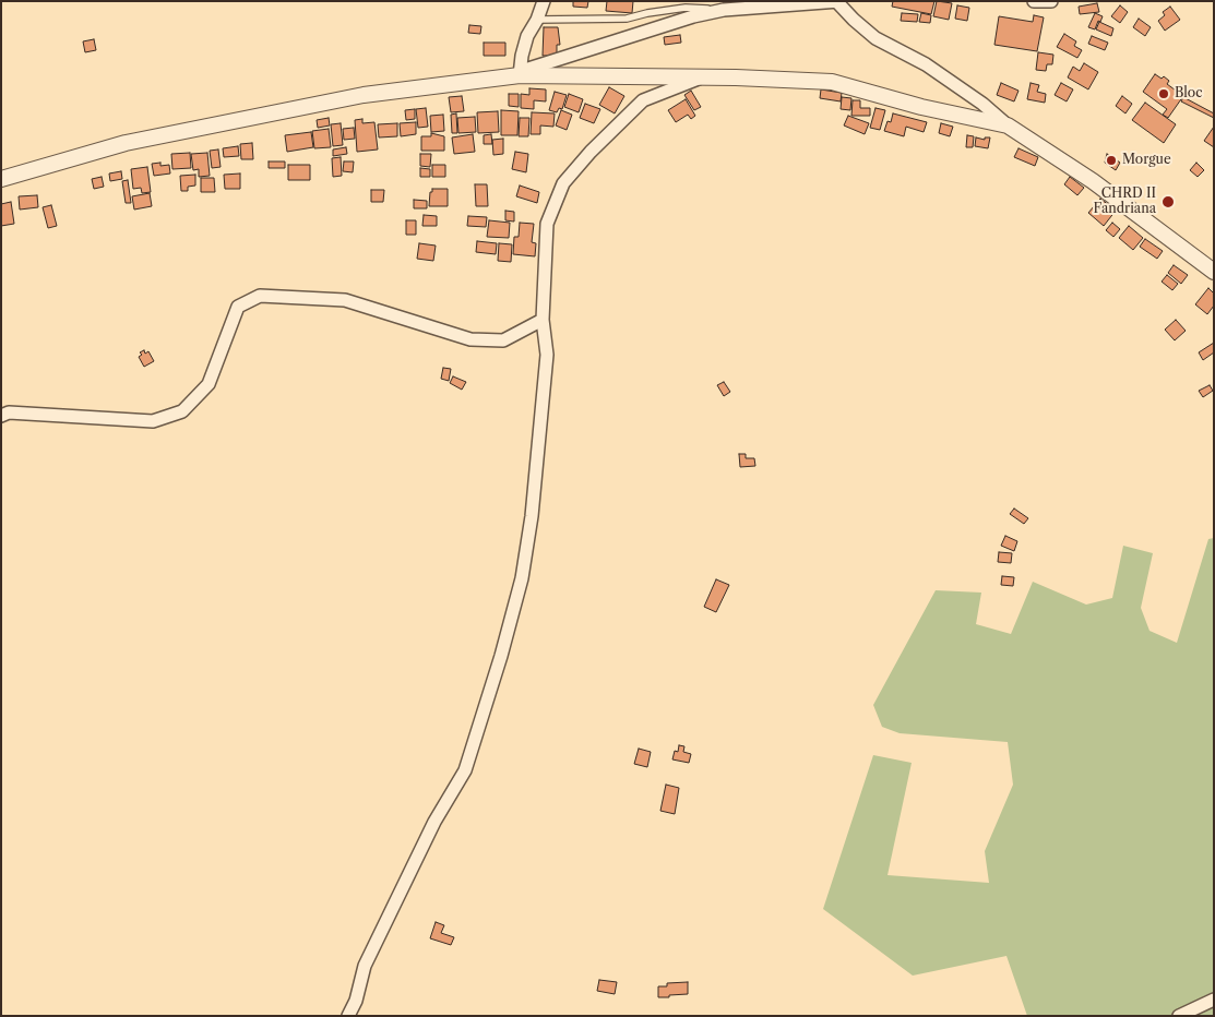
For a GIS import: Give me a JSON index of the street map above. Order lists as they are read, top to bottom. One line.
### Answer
{"places":["Bloc","Morgue","CHRD II Fandriana"]}
